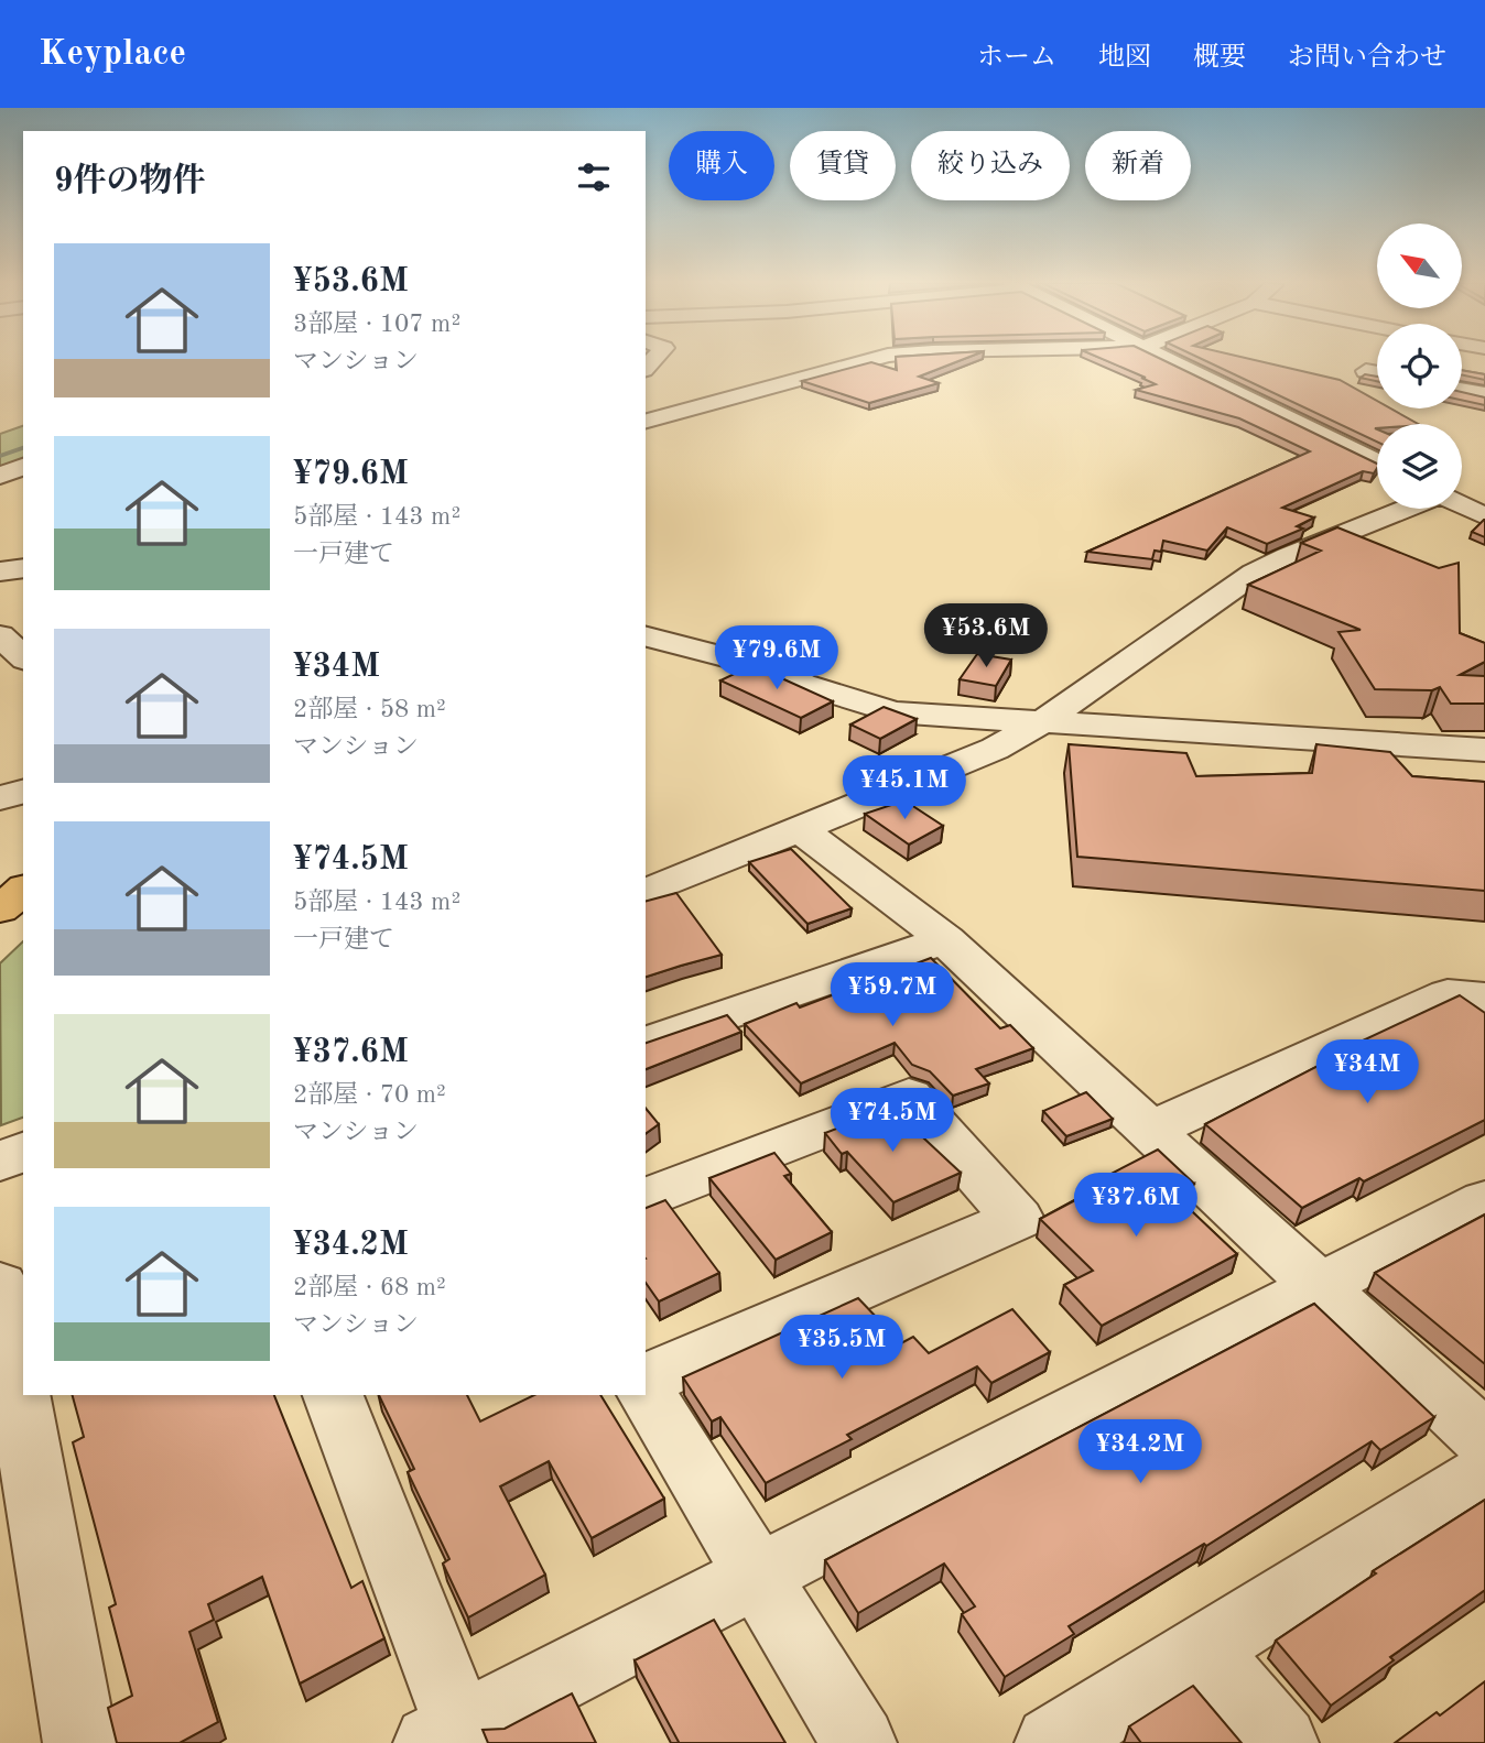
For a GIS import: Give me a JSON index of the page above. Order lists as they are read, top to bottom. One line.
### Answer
{"north":"top left","page":{"header":"Keyplace","nav":["ホーム","地図","概要","お問い合わせ"],"chip":["購入","賃貸","絞り込み","新着"],"heading":"9件の物件","list":[{"name":"¥53.6M","note":"3部屋 · 107 m² · マンション"},{"name":"¥79.6M","note":"5部屋 · 143 m² · 一戸建て"},{"name":"¥34M","note":"2部屋 · 58 m² · マンション"},{"name":"¥74.5M","note":"5部屋 · 143 m² · 一戸建て"},{"name":"¥37.6M","note":"2部屋 · 70 m² · マンション"},{"name":"¥34.2M","note":"2部屋 · 68 m² · マンション"}],"price":["¥53.6M","¥79.6M","¥45.1M","¥59.7M","¥34M","¥74.5M","¥37.6M","¥35.5M","¥34.2M"]}}
